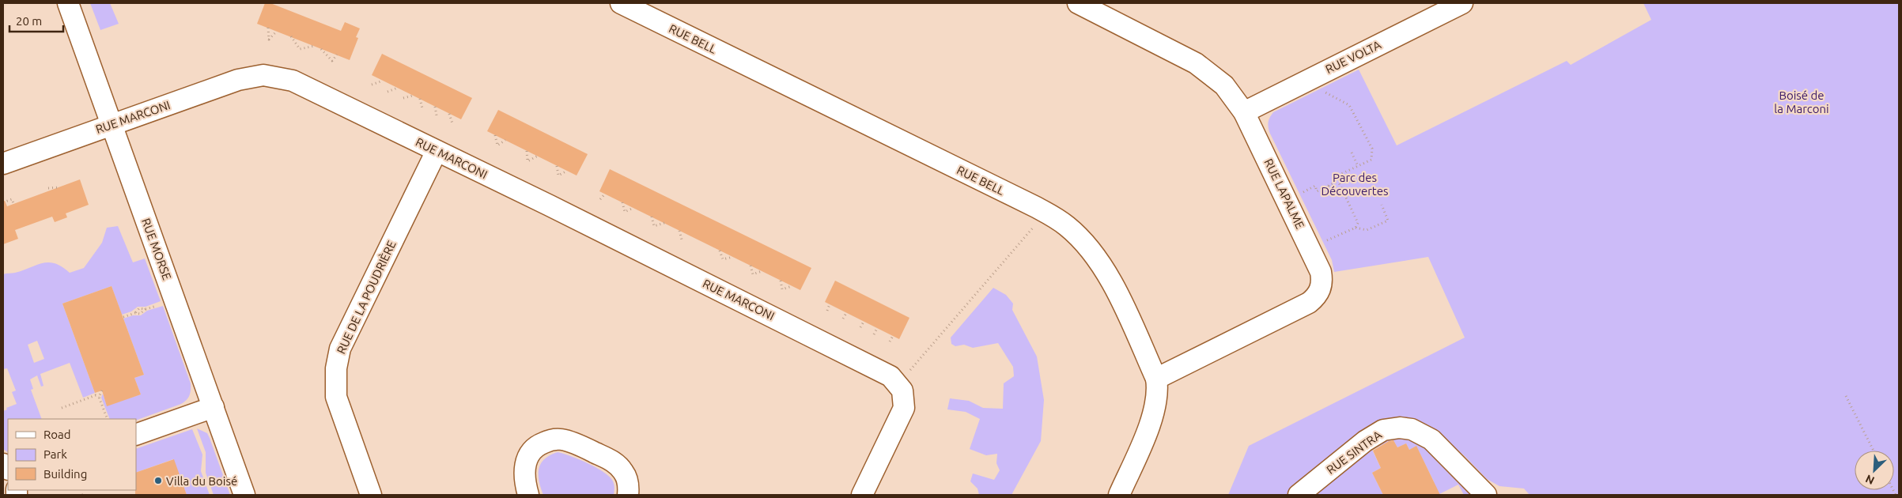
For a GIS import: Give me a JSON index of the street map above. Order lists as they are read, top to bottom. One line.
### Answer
{"streets":{"street":["RUE BELL","RUE VOLTA","RUE MARCONI","RUE LAPALME","RUE MORSE","RUE DE LA POUDRIÈRE","RUE SINTRA"]},"crossings":[["RUE BELL","RUE LAPALME"],["RUE VOLTA","RUE LAPALME"],["RUE MARCONI","RUE MORSE"],["RUE MARCONI","RUE DE LA POUDRIÈRE"]],"parks":["Boisé de la Marconi","Parc des Découvertes"],"places":["Villa du Boisé"],"legend":["Road","Park","Building"],"scale_bar":"20 m","north":"bottom left"}
